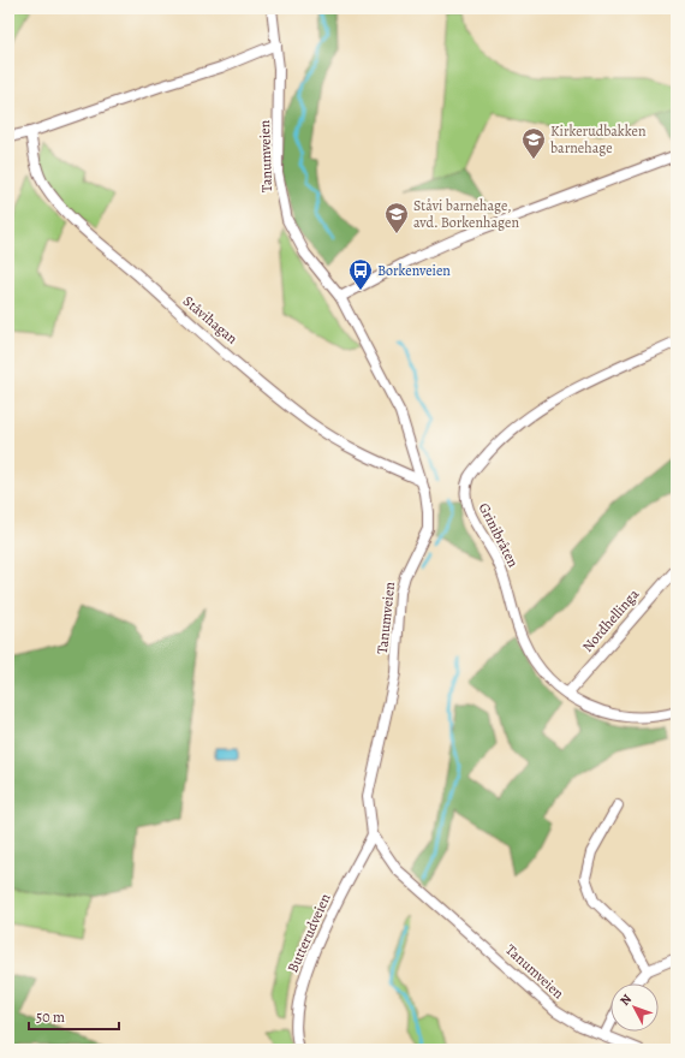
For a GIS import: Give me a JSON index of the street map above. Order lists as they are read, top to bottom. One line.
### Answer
{"streets":{"street":["Tanumveien","Ståvihagan","Grinibråten","Nordhellinga","Butterudveien"]},"crossings":[["Tanumveien","Ståvihagan"],["Tanumveien","Butterudveien"],["Grinibråten","Nordhellinga"]],"places":{"school or university":["Kirkerudbakken barnehage","Ståvi barnehage, avd. Borkenhagen"],"bus stop":["Borkenveien"]},"scale_bar":"50 m","north":"top left"}
